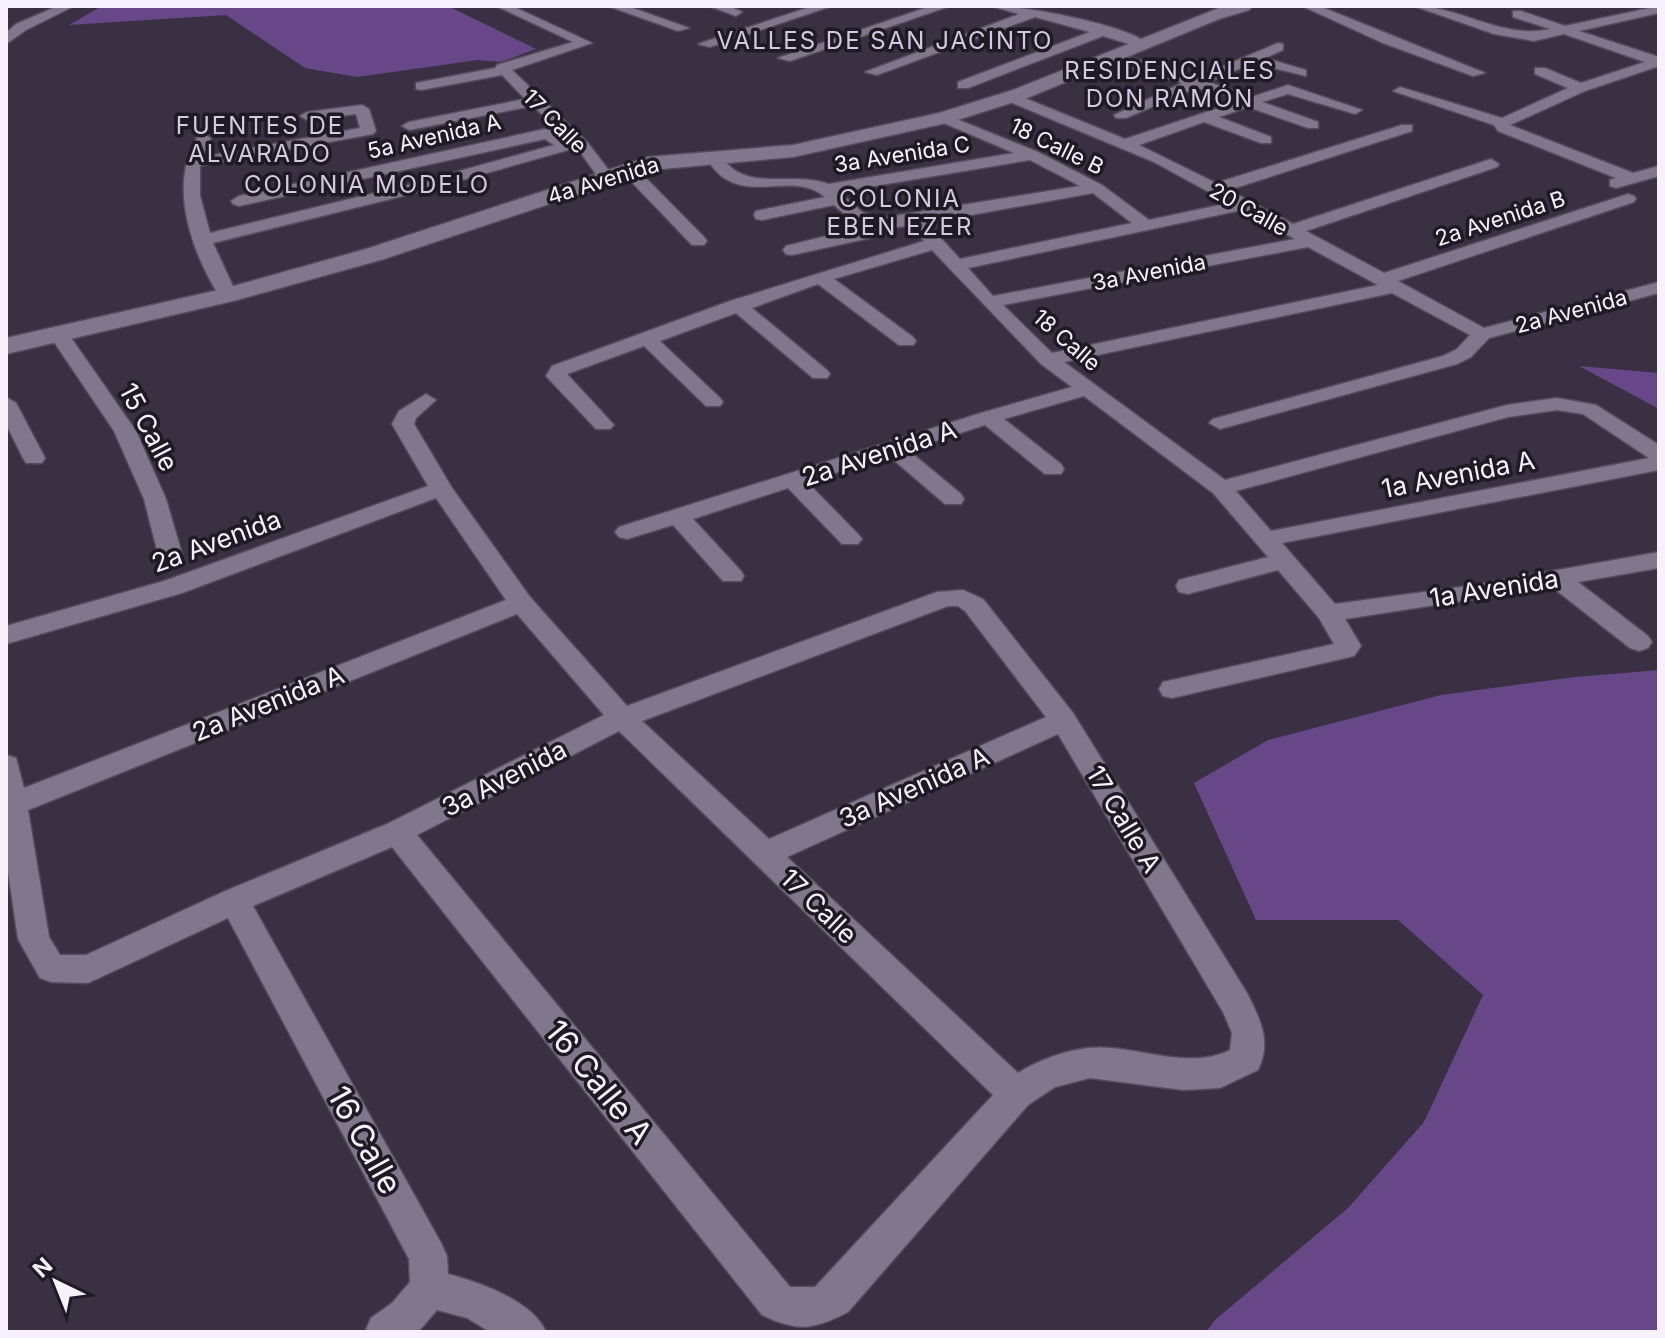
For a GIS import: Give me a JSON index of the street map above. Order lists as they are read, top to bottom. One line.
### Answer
{"streets":{"street":["17 Calle","5a Avenida A","18 Calle B","3a Avenida C","4a Avenida","20 Calle","2a Avenida B","3a Avenida","2a Avenida","18 Calle","15 Calle","2a Avenida A","1a Avenida A","1a Avenida","3a Avenida A","17 Calle A","16 Calle A","16 Calle"]},"crossings":[["17 Calle","4a Avenida"],["17 Calle","3a Avenida"],["17 Calle","3a Avenida A"],["17 Calle","17 Calle A"],["17 Calle","16 Calle A"],["18 Calle B","3a Avenida C"],["18 Calle B","4a Avenida"],["4a Avenida","20 Calle"],["4a Avenida","15 Calle"],["20 Calle","2a Avenida B"],["20 Calle","3a Avenida"],["20 Calle","2a Avenida"],["2a Avenida B","18 Calle"],["3a Avenida","18 Calle"],["3a Avenida","2a Avenida A"],["3a Avenida","17 Calle A"],["3a Avenida","16 Calle A"],["3a Avenida","16 Calle"],["18 Calle","2a Avenida A"],["18 Calle","1a Avenida A"],["18 Calle","1a Avenida"],["3a Avenida A","17 Calle A"],["17 Calle A","16 Calle A"]],"districts":["VALLES DE SAN JACINTO","RESIDENCIALES DON RAMÓN","FUENTES DE ALVARADO","COLONIA MODELO","COLONIA EBEN EZER"],"north":"top left"}
